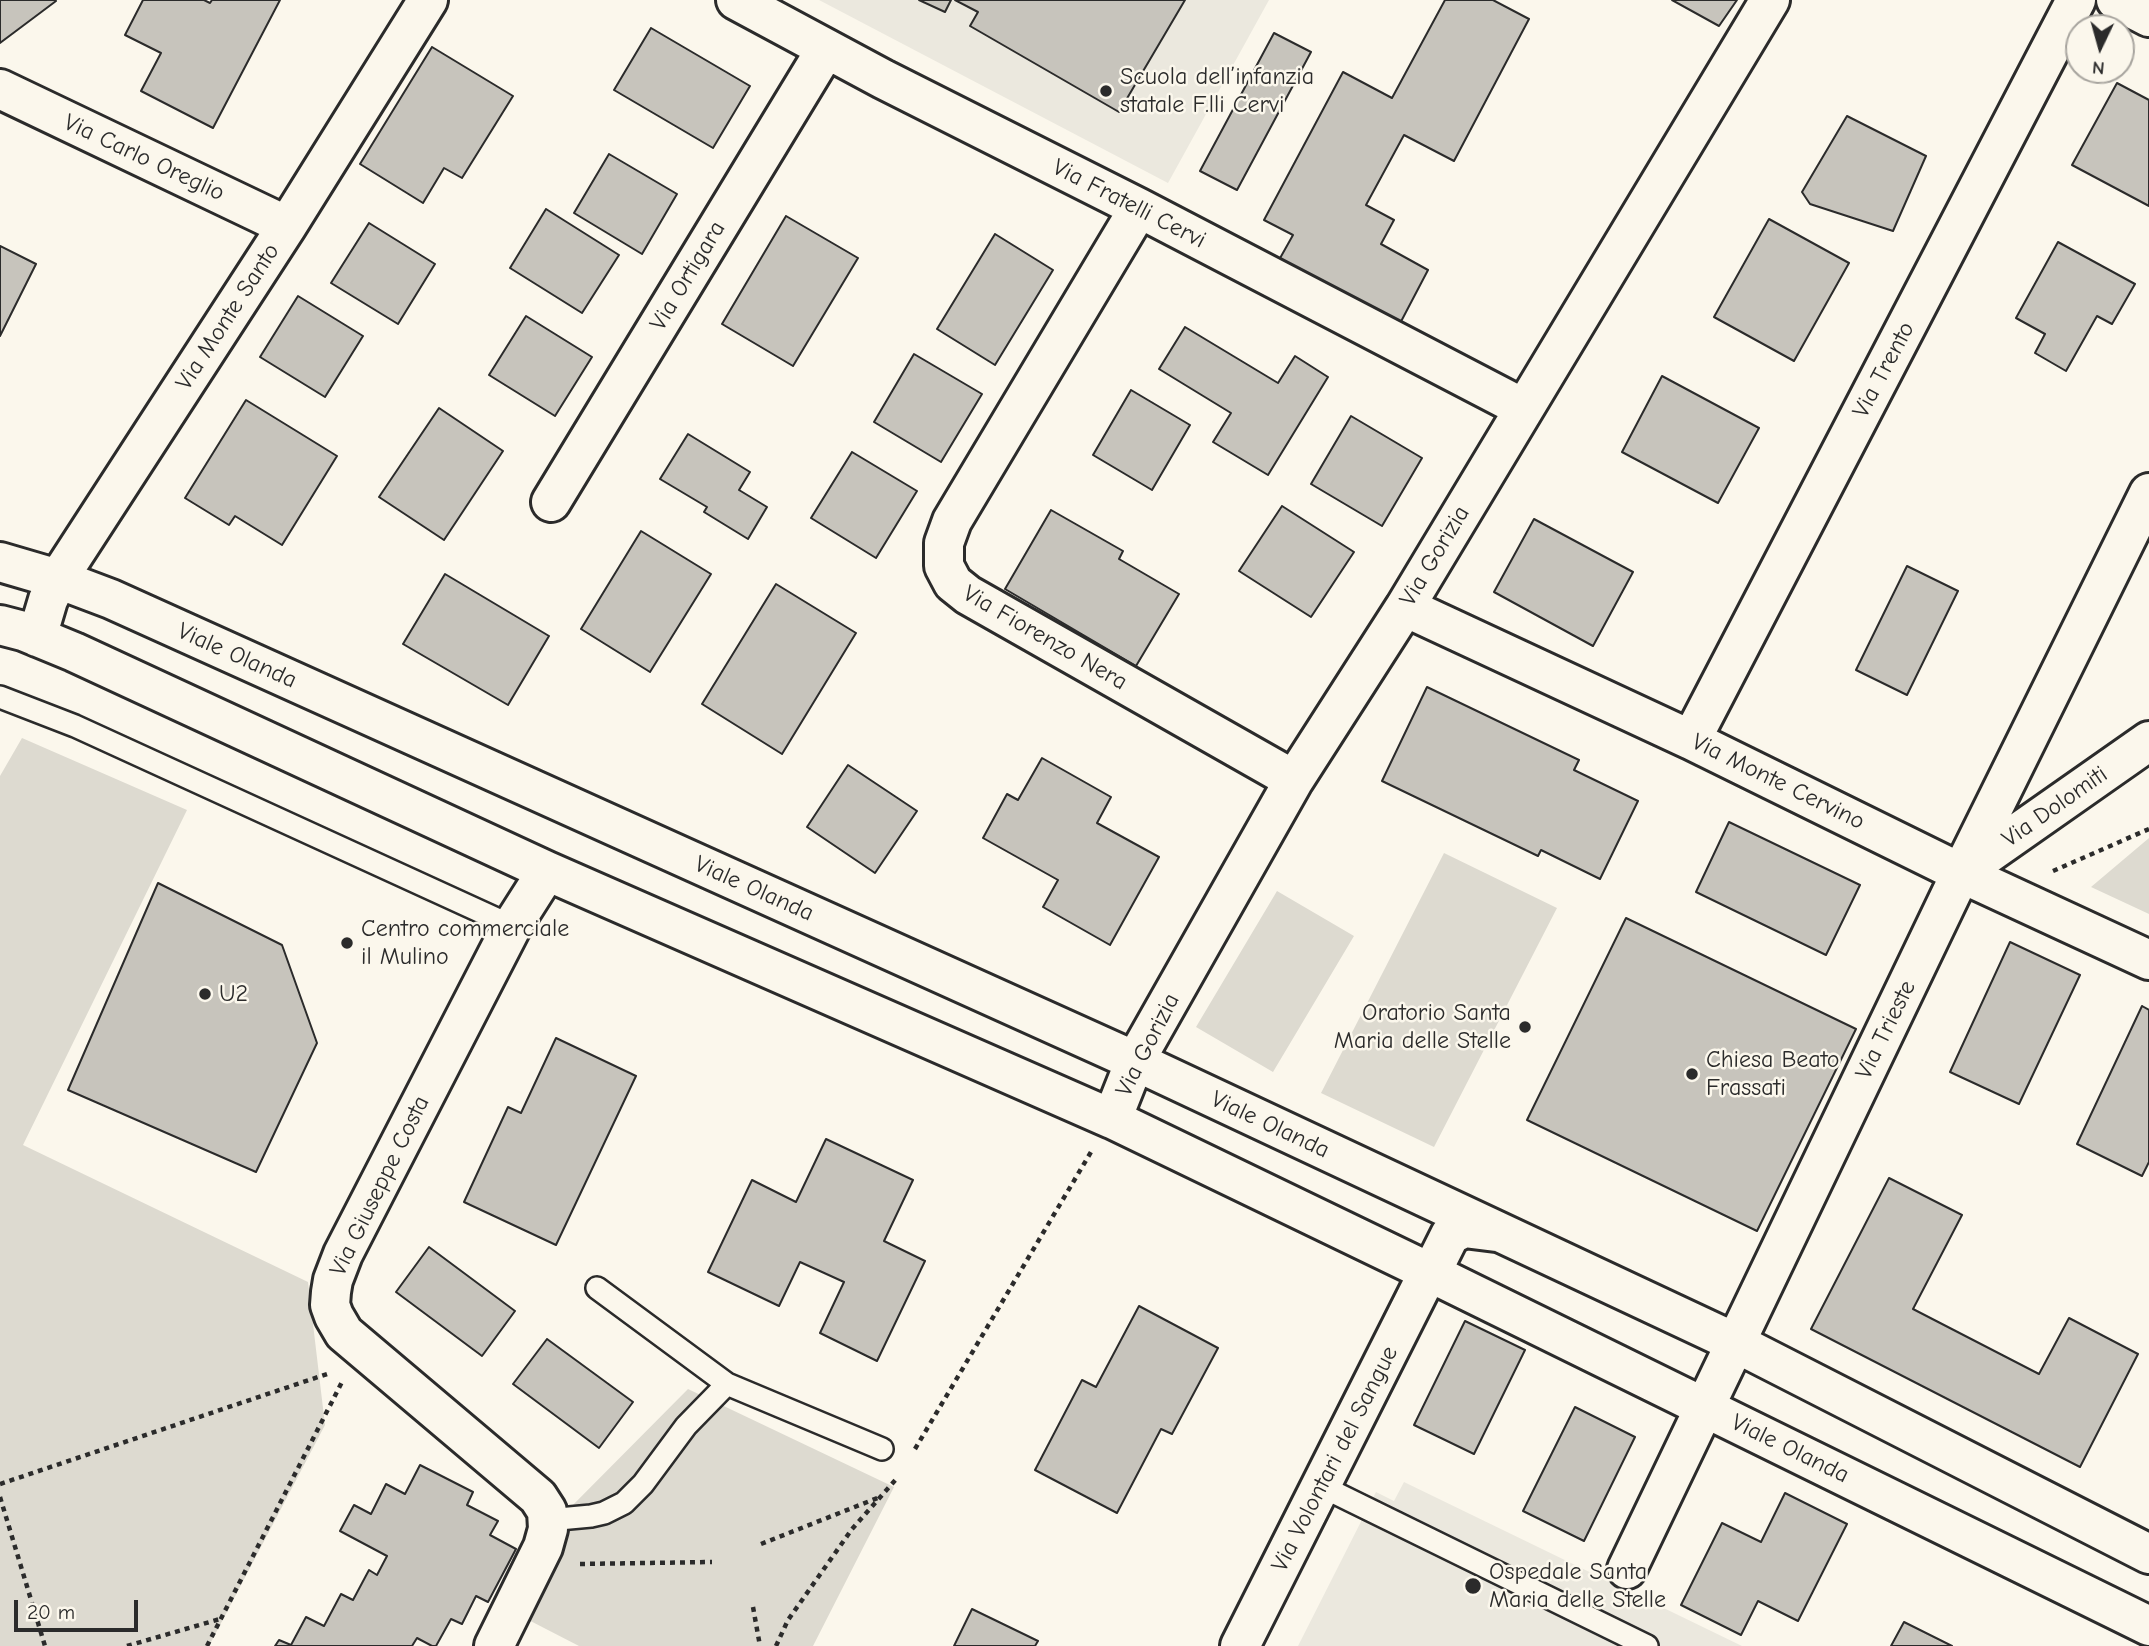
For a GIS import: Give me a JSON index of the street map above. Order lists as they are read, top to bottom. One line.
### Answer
{"streets":{"street":["Via Carlo Oreglio","Via Fratelli Cervi","Via Ortigara","Via Monte Santo","Via Trento","Via Gorizia","Via Fiorenzo Nera","Viale Olanda","Via Monte Cervino","Via Dolomiti","Via Trieste","Via Giuseppe Costa","Via Volontari del Sangue"]},"crossings":[["Via Carlo Oreglio","Via Monte Santo"],["Via Fratelli Cervi","Via Ortigara"],["Via Fratelli Cervi","Via Gorizia"],["Via Fratelli Cervi","Via Fiorenzo Nera"],["Via Monte Santo","Viale Olanda"],["Via Trento","Via Monte Cervino"],["Via Gorizia","Via Fiorenzo Nera"],["Via Gorizia","Viale Olanda"],["Via Gorizia","Via Monte Cervino"],["Viale Olanda","Via Trieste"],["Viale Olanda","Via Giuseppe Costa"],["Viale Olanda","Via Volontari del Sangue"],["Via Monte Cervino","Via Dolomiti"],["Via Monte Cervino","Via Trieste"],["Via Dolomiti","Via Trieste"]],"places":["Scuola dell’infanzia statale F.lli Cervi","Centro commerciale il Mulino","U2","Oratorio Santa Maria delle Stelle","Chiesa Beato Frassati","Ospedale Santa Maria delle Stelle"],"scale_bar":"20 m","north":"bottom"}
